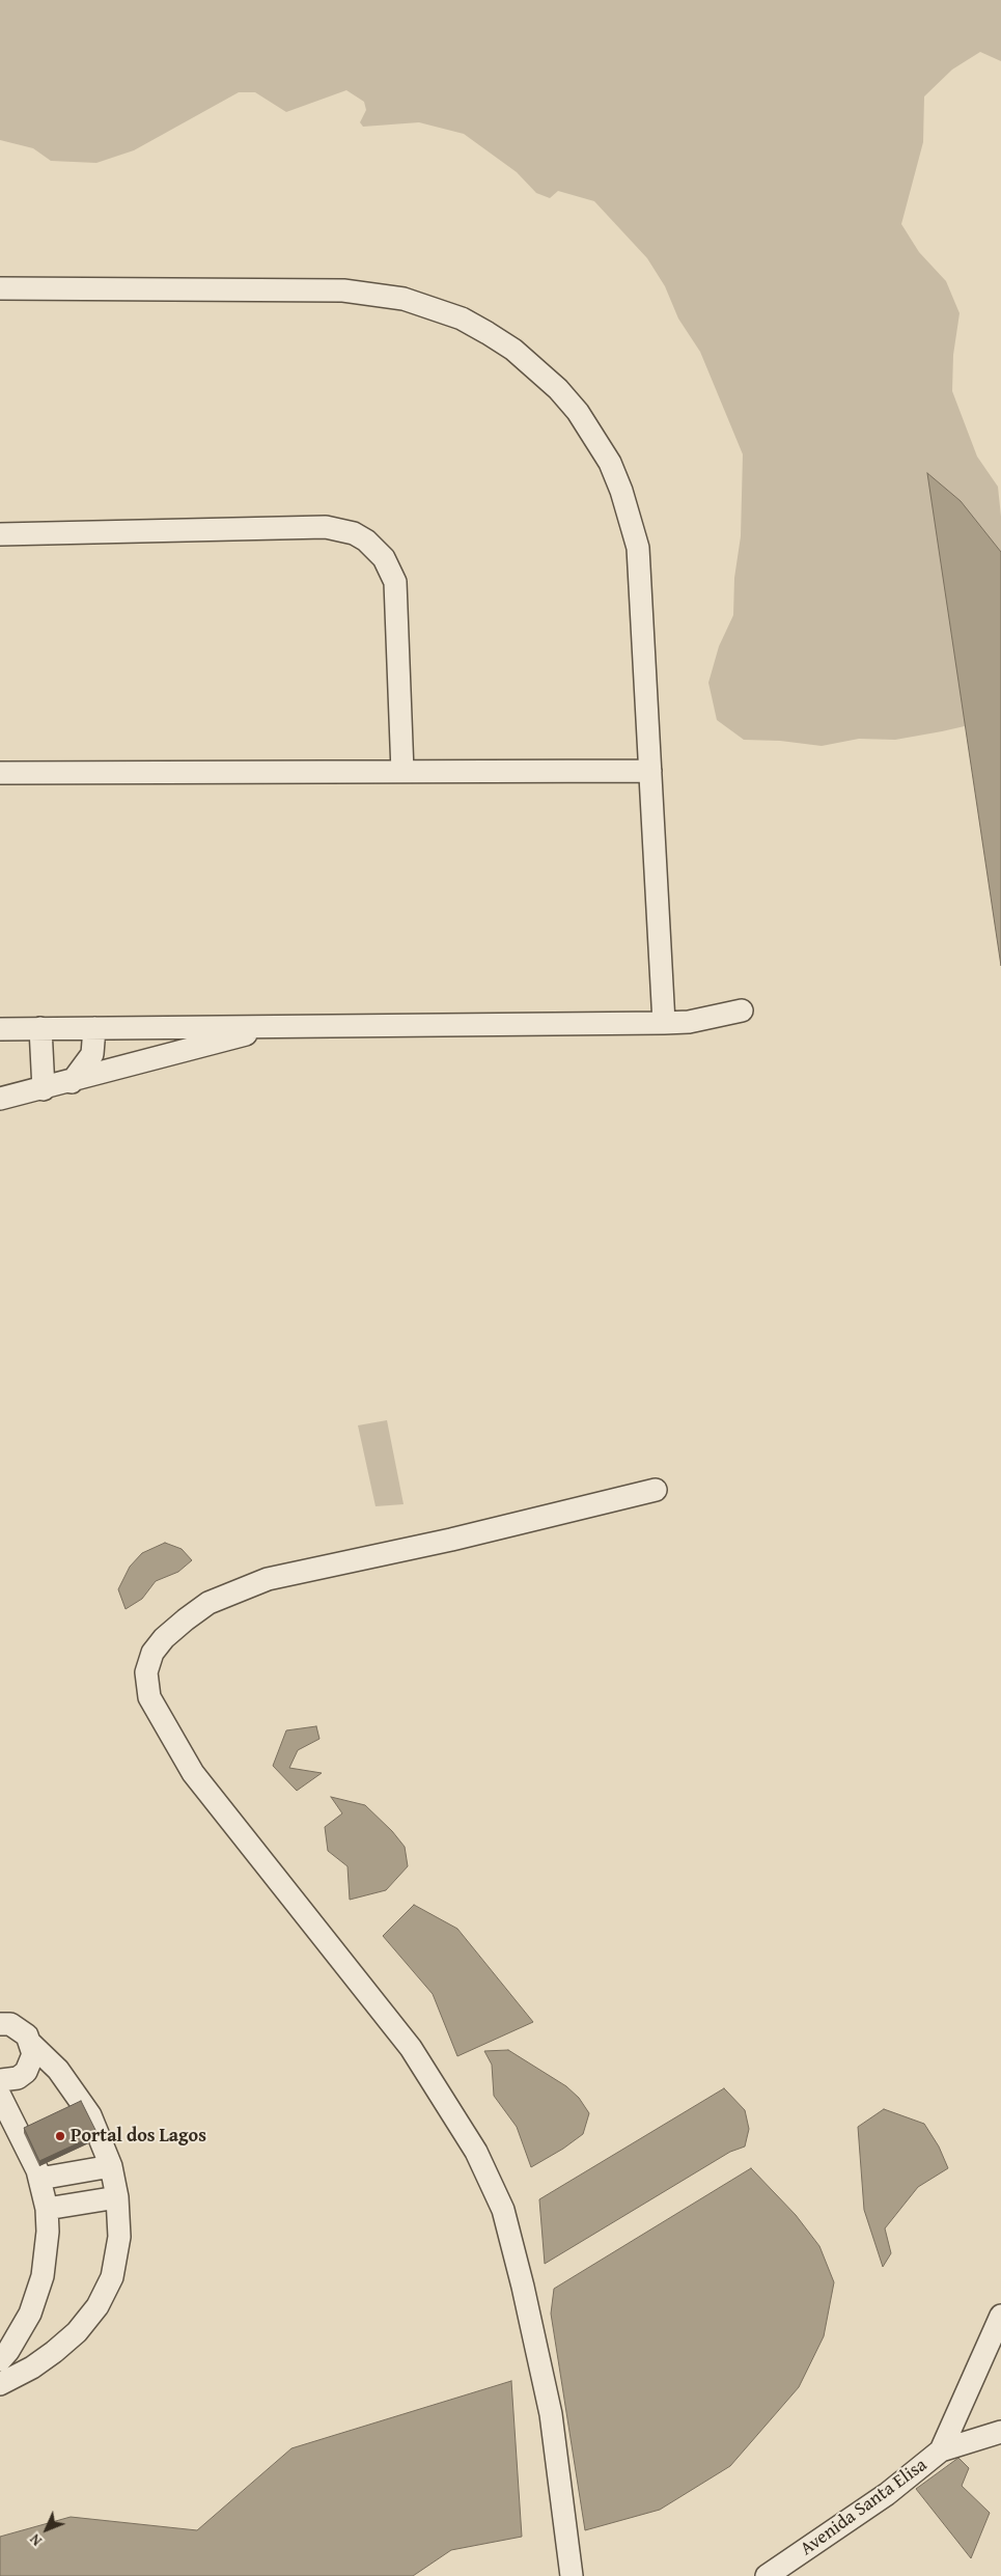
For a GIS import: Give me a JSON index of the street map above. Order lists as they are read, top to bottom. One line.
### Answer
{"streets":{"street":["Avenida Santa Elisa"]},"places":["Portal dos Lagos"],"north":"bottom left"}
